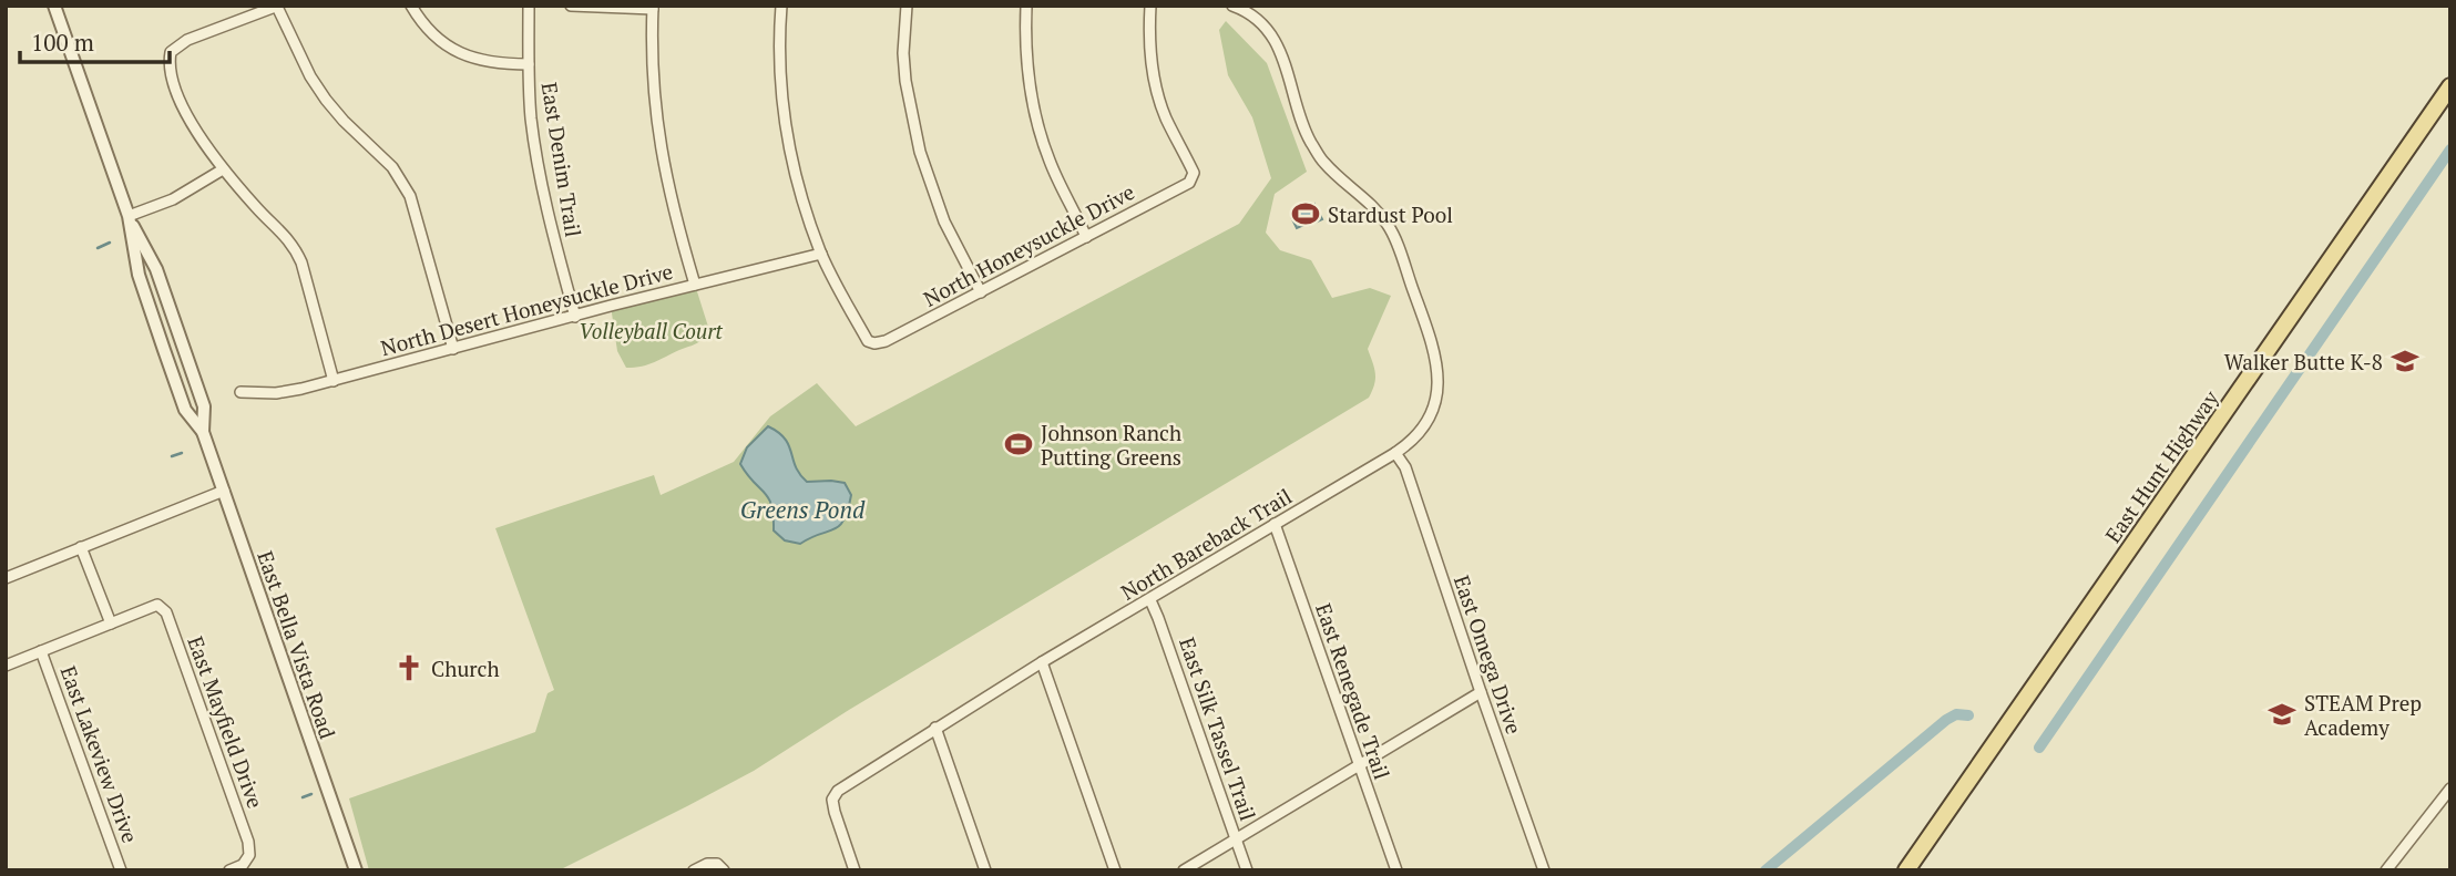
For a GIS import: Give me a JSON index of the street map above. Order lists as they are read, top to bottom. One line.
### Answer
{"streets":{"main road":["East Hunt Highway"],"street":["East Denim Trail","North Honeysuckle Drive","North Desert Honeysuckle Drive","North Bareback Trail","East Bella Vista Road","East Omega Drive","East Renegade Trail","East Mayfield Drive","East Silk Tassel Trail","East Lakeview Drive"]},"crossings":[["East Denim Trail","North Desert Honeysuckle Drive"],["North Honeysuckle Drive","North Desert Honeysuckle Drive"],["North Bareback Trail","East Omega Drive"],["North Bareback Trail","East Renegade Trail"],["North Bareback Trail","East Silk Tassel Trail"]],"water":["Greens Pond"],"parks":["Volleyball Court"],"places":{"sports":["Stardust Pool","Johnson Ranch Putting Greens"],"school or university":["Walker Butte K-8","STEAM Prep Academy"],"church":["Church"]},"scale_bar":"100 m"}
